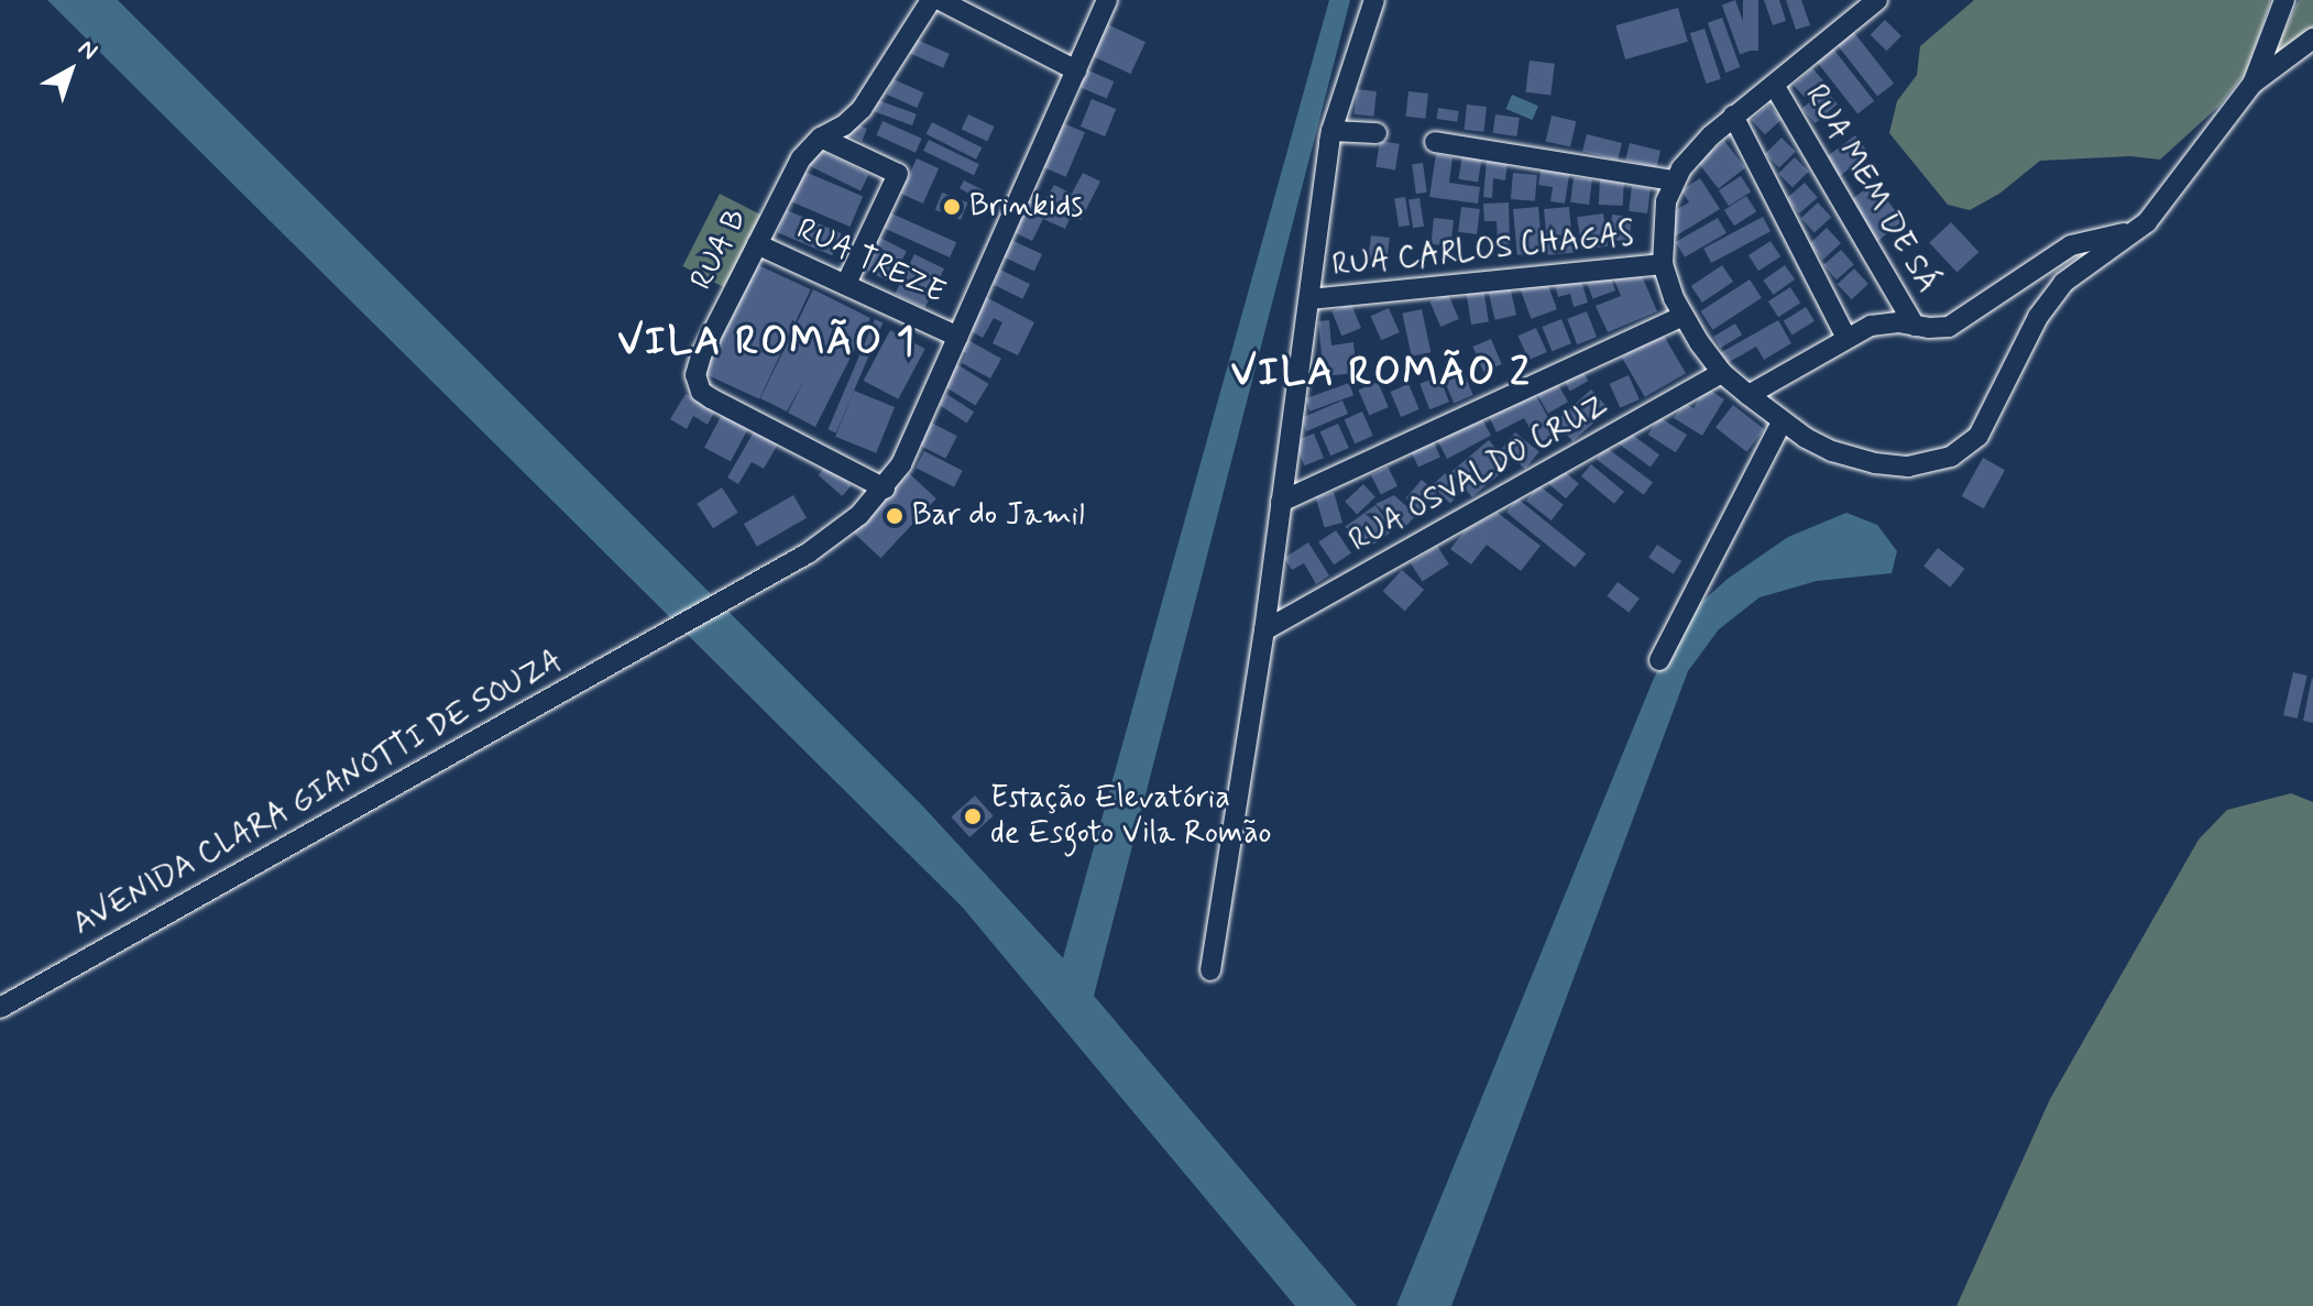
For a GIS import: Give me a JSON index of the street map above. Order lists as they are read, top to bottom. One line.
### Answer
{"streets":{"street":["RUA MEM DE SÁ","RUA B","RUA CARLOS CHAGAS","RUA TREZE","RUA OSVALDO CRUZ","AVENIDA CLARA GIANOTTI DE SOUZA"]},"crossings":[["RUA B","RUA TREZE"],["RUA B","AVENIDA CLARA GIANOTTI DE SOUZA"],["RUA TREZE","AVENIDA CLARA GIANOTTI DE SOUZA"]],"districts":["VILA ROMÃO 1","VILA ROMÃO 2"],"places":["Brinkids","Bar do Jamil","Estação Elevatória de Esgoto Vila Romão"],"north":"top right"}
